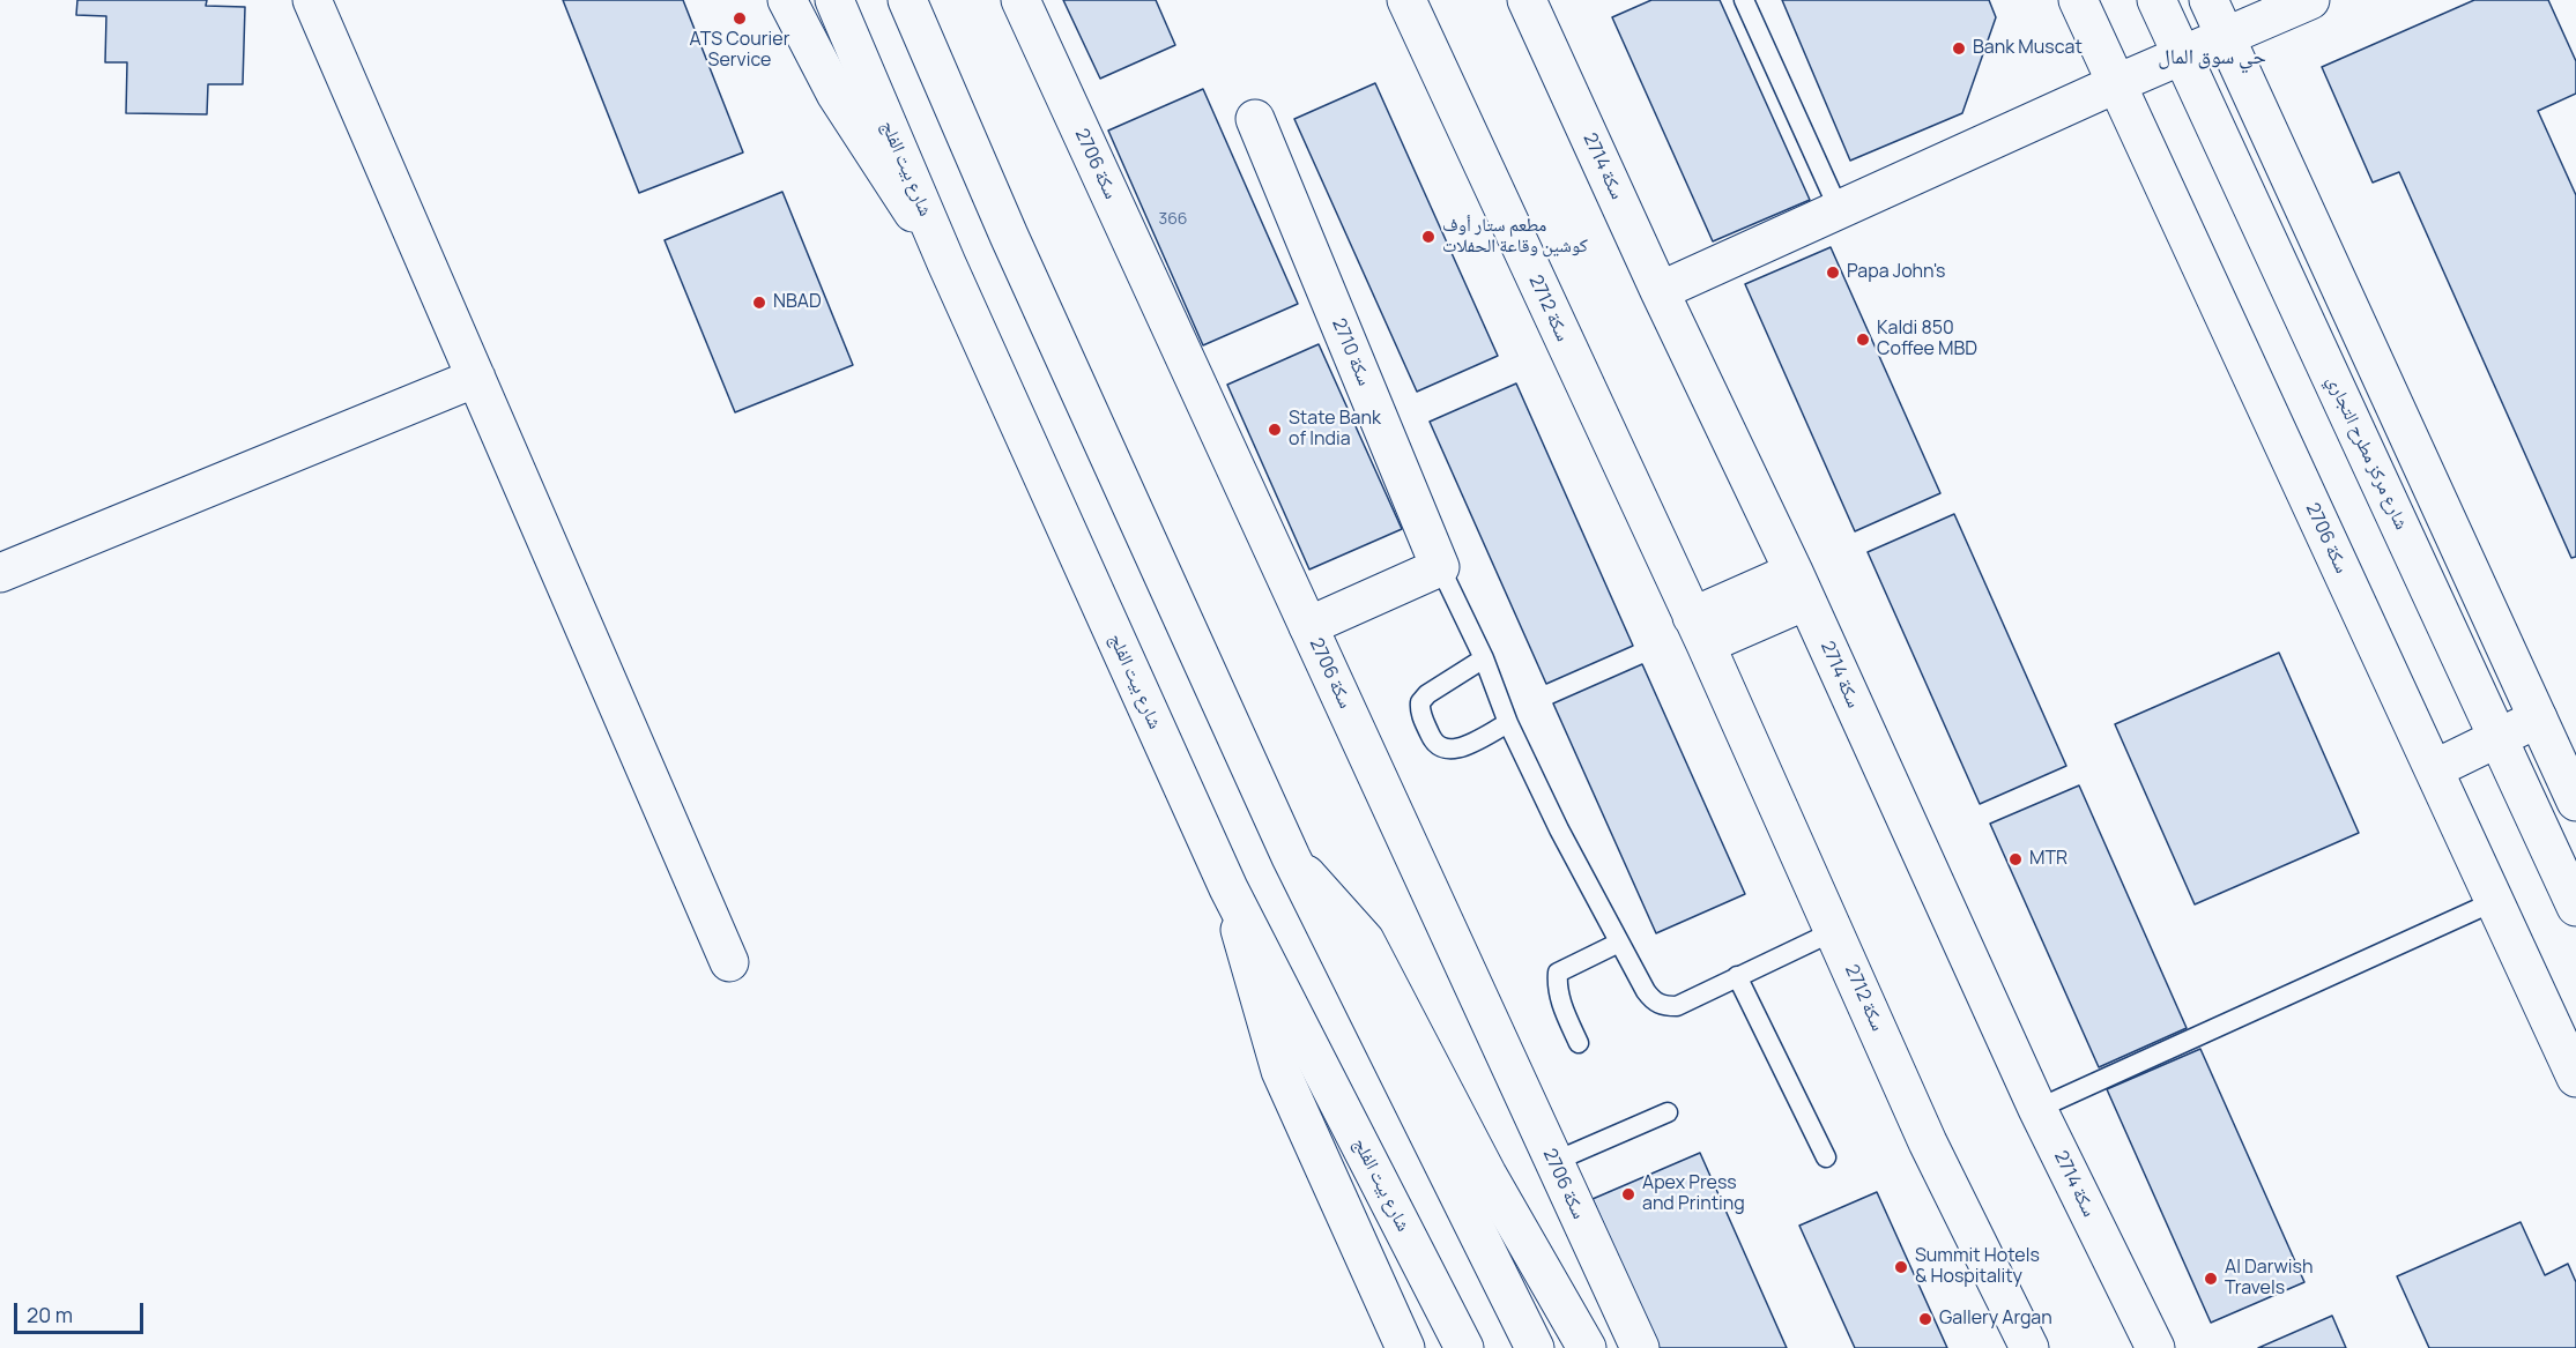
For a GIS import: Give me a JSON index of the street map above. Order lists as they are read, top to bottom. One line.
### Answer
{"streets":{"street":["سكة 2706","سكة 2714","شارع بيت الفلج","سكة 2712","سكة 2710","شارع مركز مطرح التجاري"]},"districts":["حي سوق المال"],"places":["ATS Courier Service","Bank Muscat","مطعم ستار أوف كوشين وقاعة الحفلات","Papa John's","NBAD","Kaldi 850 Coffee MBD","State Bank of India","MTR","Apex Press and Printing","Summit Hotels & Hospitality","Al Darwish Travels","Gallery Argan"],"house_numbers":["366"],"scale_bar":"20 m"}
